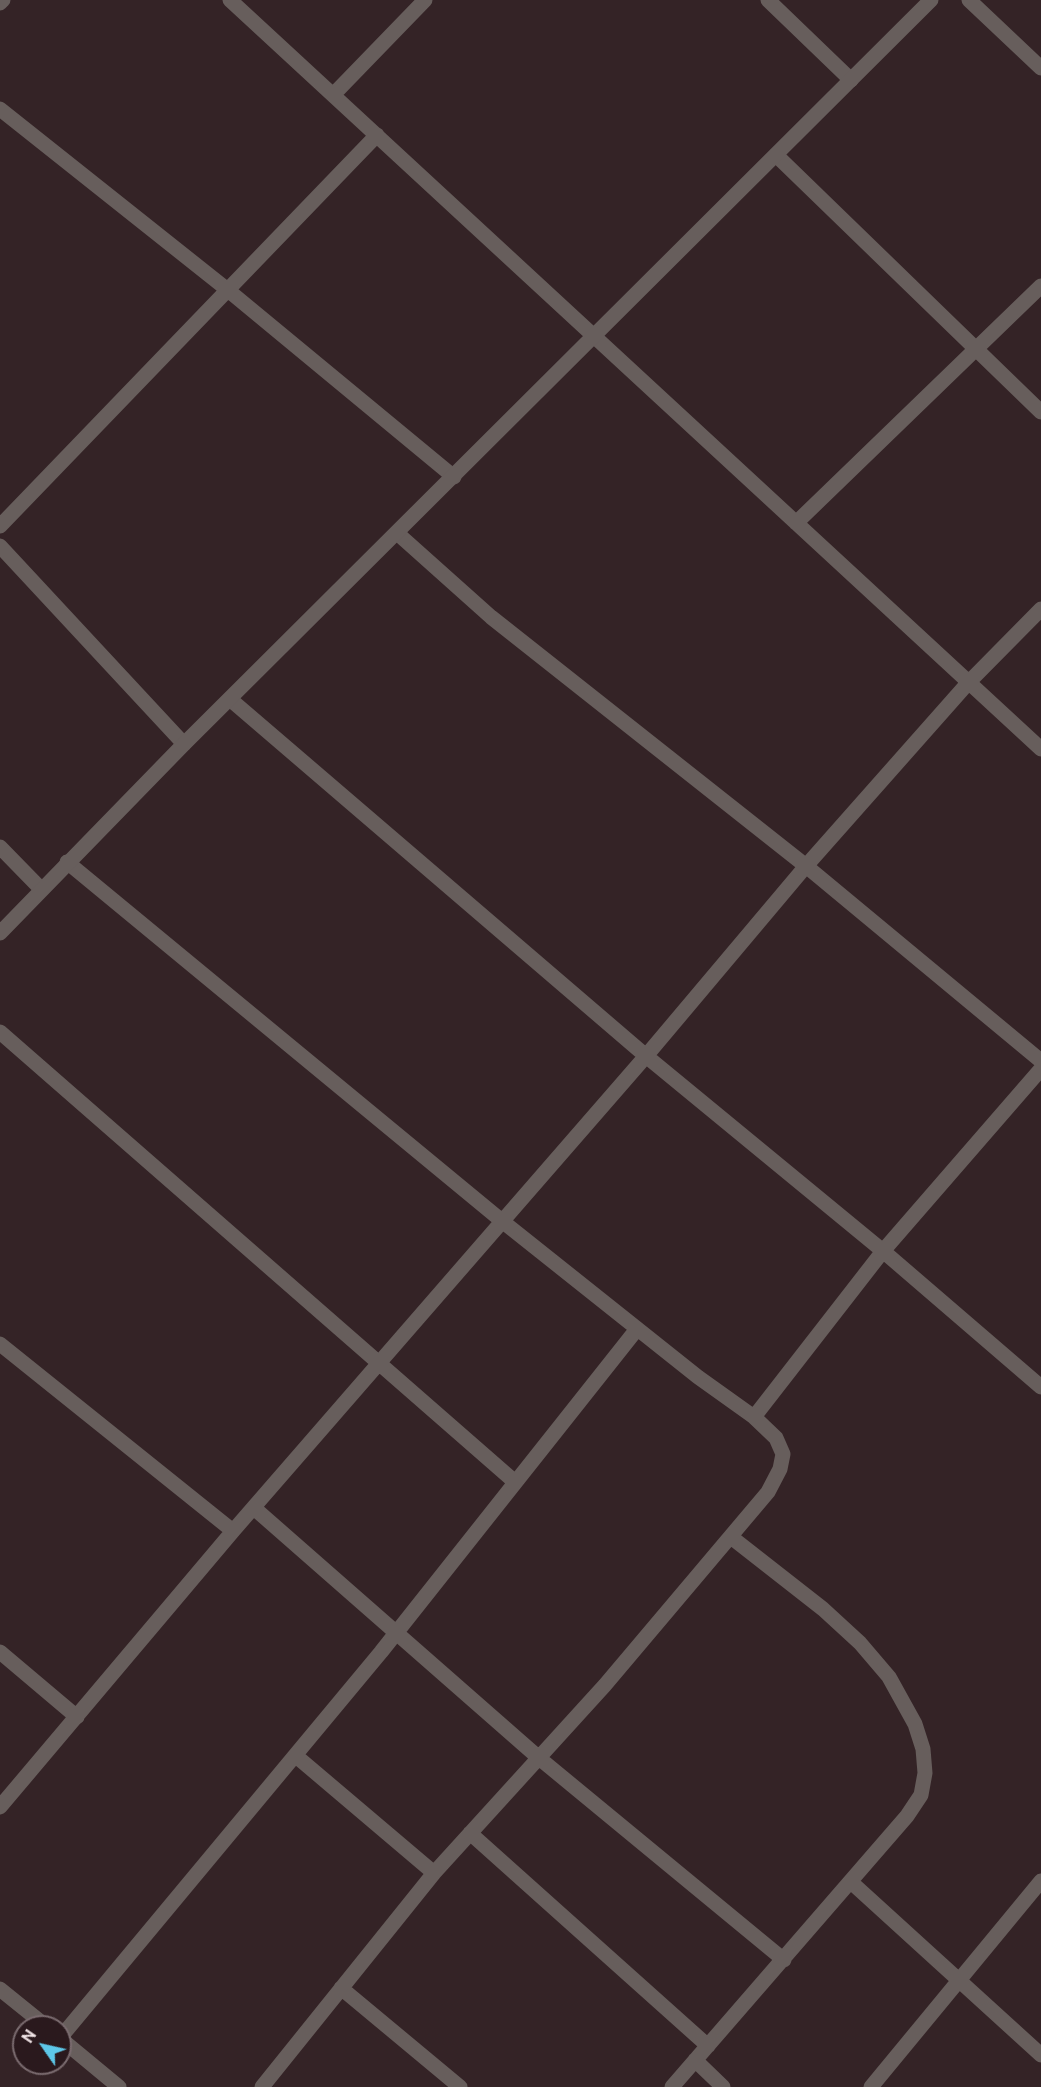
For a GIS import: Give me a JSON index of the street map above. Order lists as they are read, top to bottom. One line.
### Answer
{"north":"top left"}
